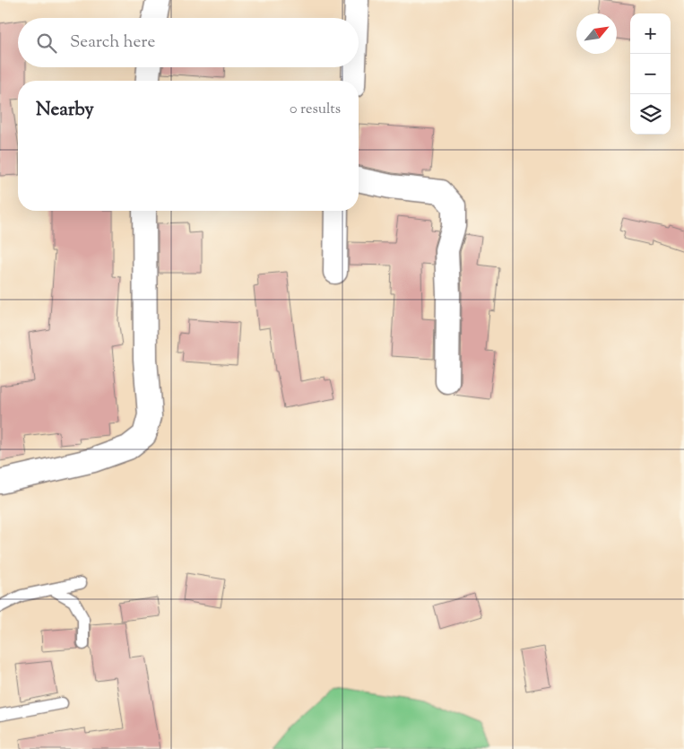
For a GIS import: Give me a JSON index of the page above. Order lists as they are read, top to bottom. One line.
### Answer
{"north":"top right","page":{"map_buttons":["+","−"],"search":"Search here","heading":["Nearby","0 results"]}}
